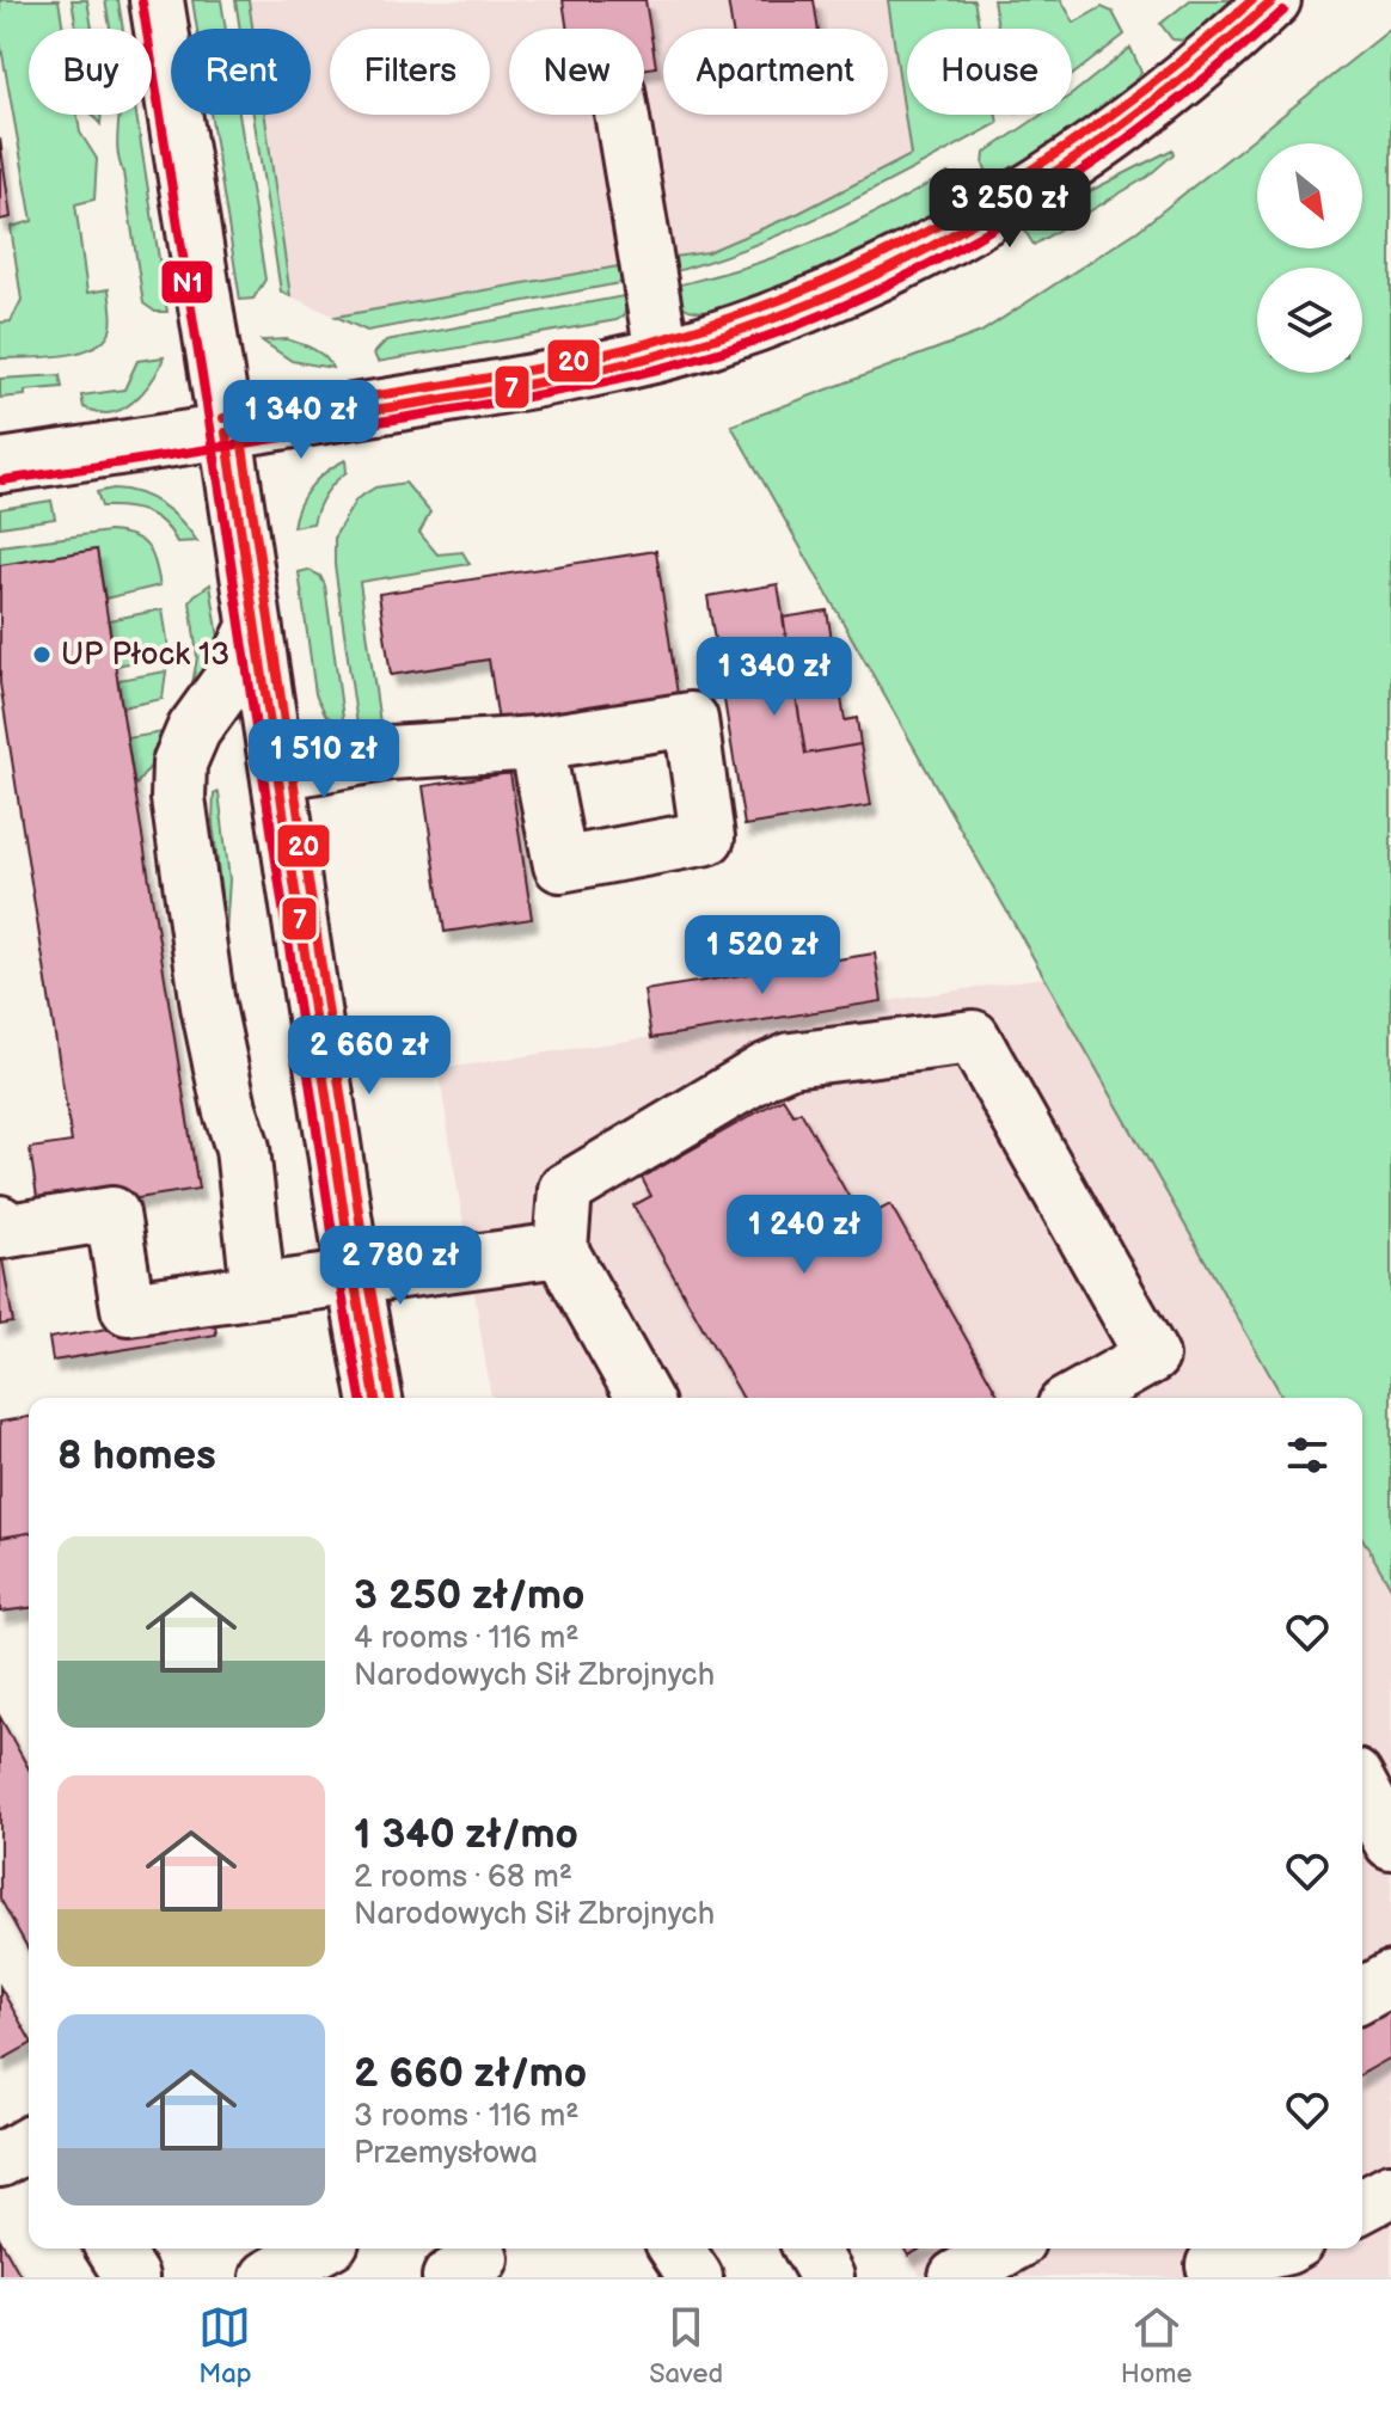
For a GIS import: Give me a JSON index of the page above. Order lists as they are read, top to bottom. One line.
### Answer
{"places":["UP Płock 13"],"lines":["transit line 7","transit line 20","transit line N1"],"north":"bottom right","page":{"chip":["Buy","Rent","Filters","New","Apartment","House"],"price":["3 250 zł","1 340 zł","1 340 zł","1 510 zł","1 520 zł","2 660 zł","1 240 zł","2 780 zł"],"heading":"8 homes","list":[{"name":"3 250 zł/mo","note":"4 rooms · 116 m² · Narodowych Sił Zbrojnych"},{"name":"1 340 zł/mo","note":"2 rooms · 68 m² · Narodowych Sił Zbrojnych"},{"name":"2 660 zł/mo","note":"3 rooms · 116 m² · Przemysłowa"}],"tabs":["Map","Saved","Home"]}}
